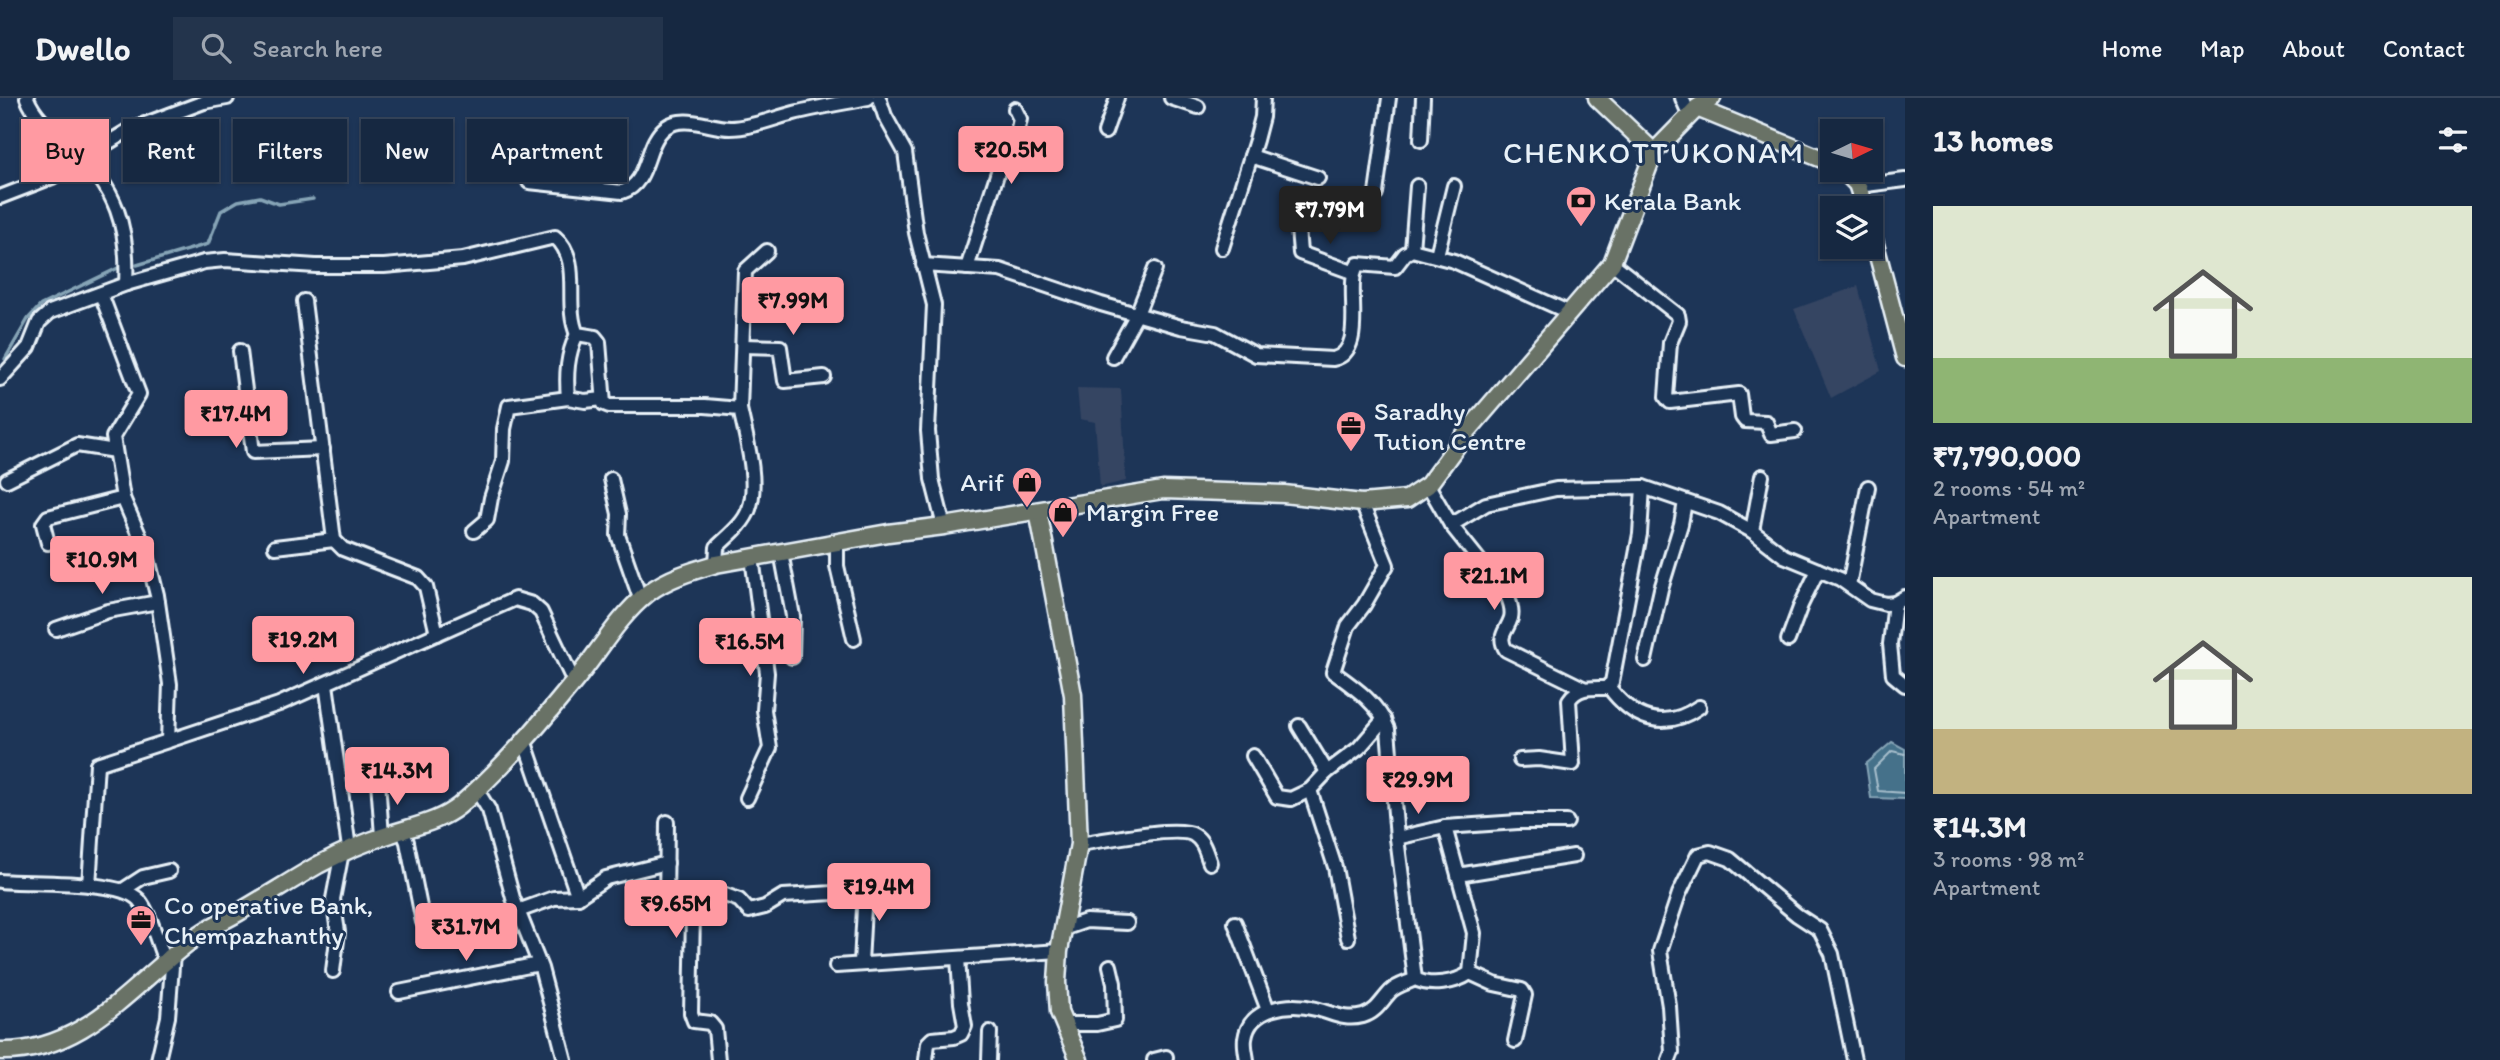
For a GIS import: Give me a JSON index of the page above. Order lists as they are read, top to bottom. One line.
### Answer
{"districts":["CHENKOTTUKONAM"],"places":{"bank":["Kerala Bank"],"office":["Saradhy Tution Centre","Co operative Bank, Chempazhanthy"],"shop":["Arif","Margin Free"]},"north":"right","page":{"header":"Dwello","search":"Search here","nav":["Home","Map","About","Contact"],"heading":"13 homes","chip":["Buy","Rent","Filters","New","Apartment"],"price":["₹20.5M","₹7.79M","₹7.99M","₹17.4M","₹10.9M","₹21.1M","₹19.2M","₹16.5M","₹14.3M","₹29.9M","₹19.4M","₹9.65M","₹31.7M"],"list":[{"name":"₹7,790,000","note":"2 rooms · 54 m² · Apartment"},{"name":"₹14.3M","note":"3 rooms · 98 m² · Apartment"}]}}
